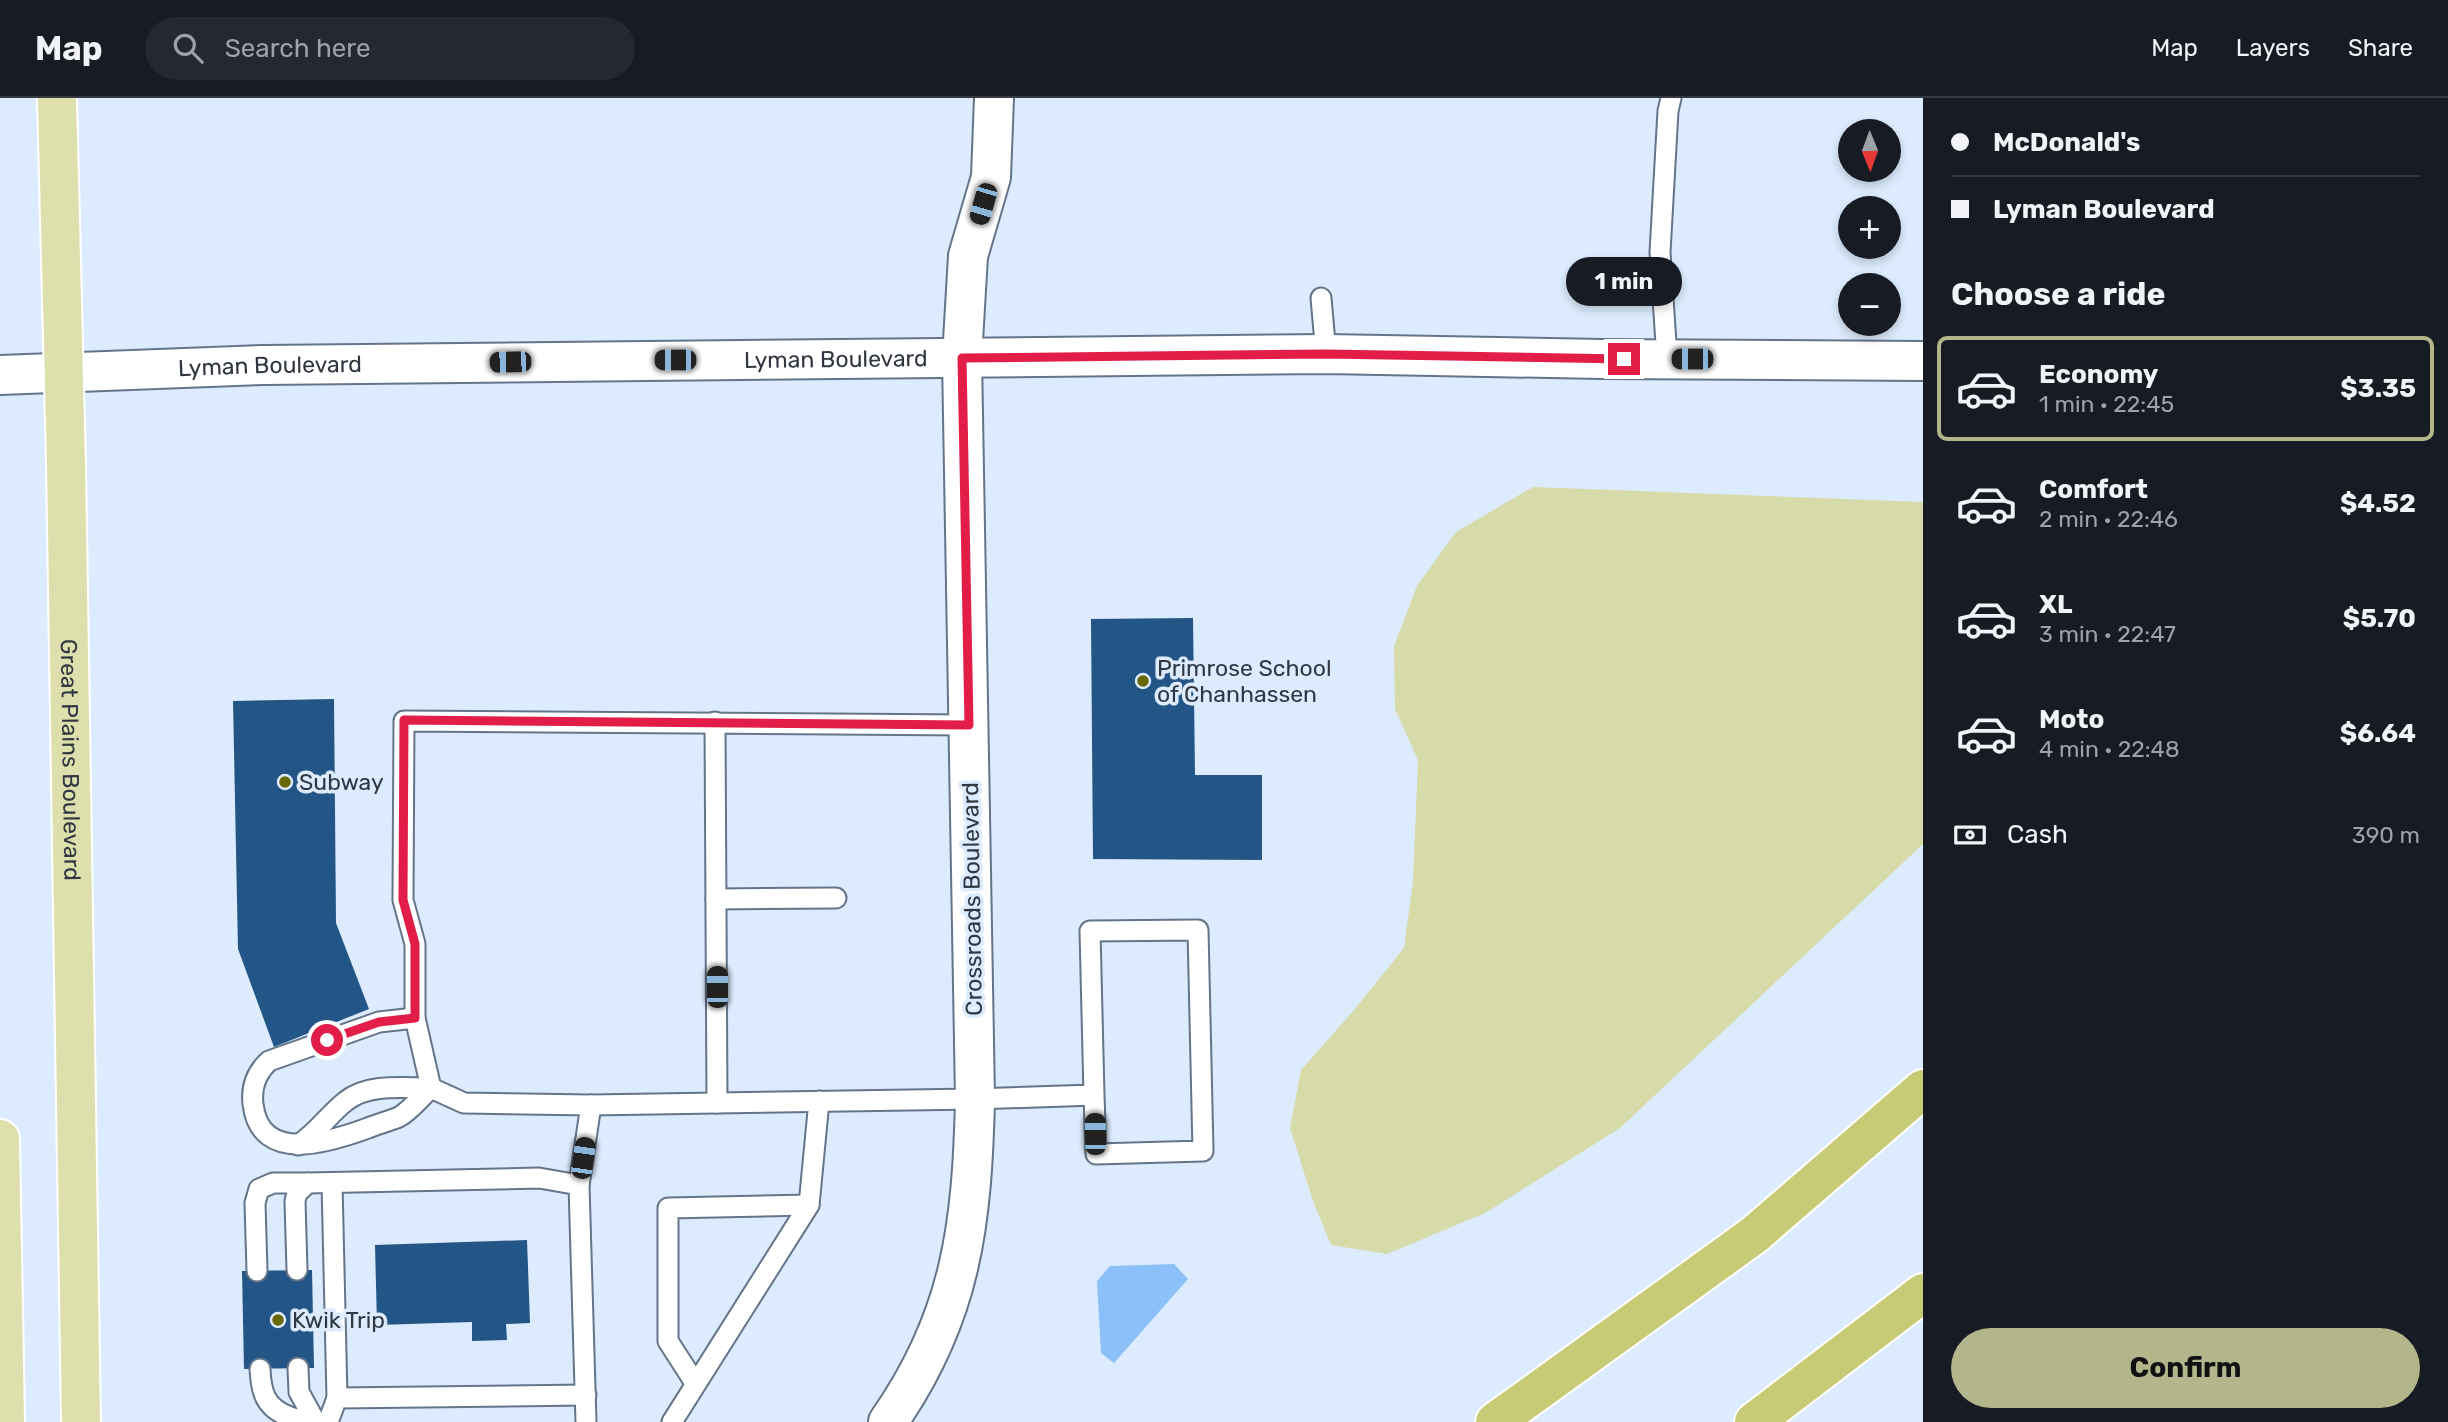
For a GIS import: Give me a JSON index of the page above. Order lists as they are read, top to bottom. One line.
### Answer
{"streets":{"main road":["Lyman Boulevard","Great Plains Boulevard","Crossroads Boulevard"]},"crossings":[["Lyman Boulevard","Great Plains Boulevard"],["Lyman Boulevard","Crossroads Boulevard"]],"places":["Primrose School of Chanhassen","Subway","Kwik Trip"],"north":"bottom","page":{"header":"Map","search":"Search here","nav":["Map","Layers","Share"],"banner":["McDonald's","Lyman Boulevard"],"map_buttons":["+","−"],"heading":"Choose a ride","bubble":"1 min","list":[{"name":"Economy","note":"1 min · 22:45","value":"$3.35"},{"name":"Comfort","note":"2 min · 22:46","value":"$4.52"},{"name":"XL","note":"3 min · 22:47","value":"$5.70"},{"name":"Moto","note":"4 min · 22:48","value":"$6.64"}],"pay":["Cash","390 m"],"buttons":"Confirm"}}
